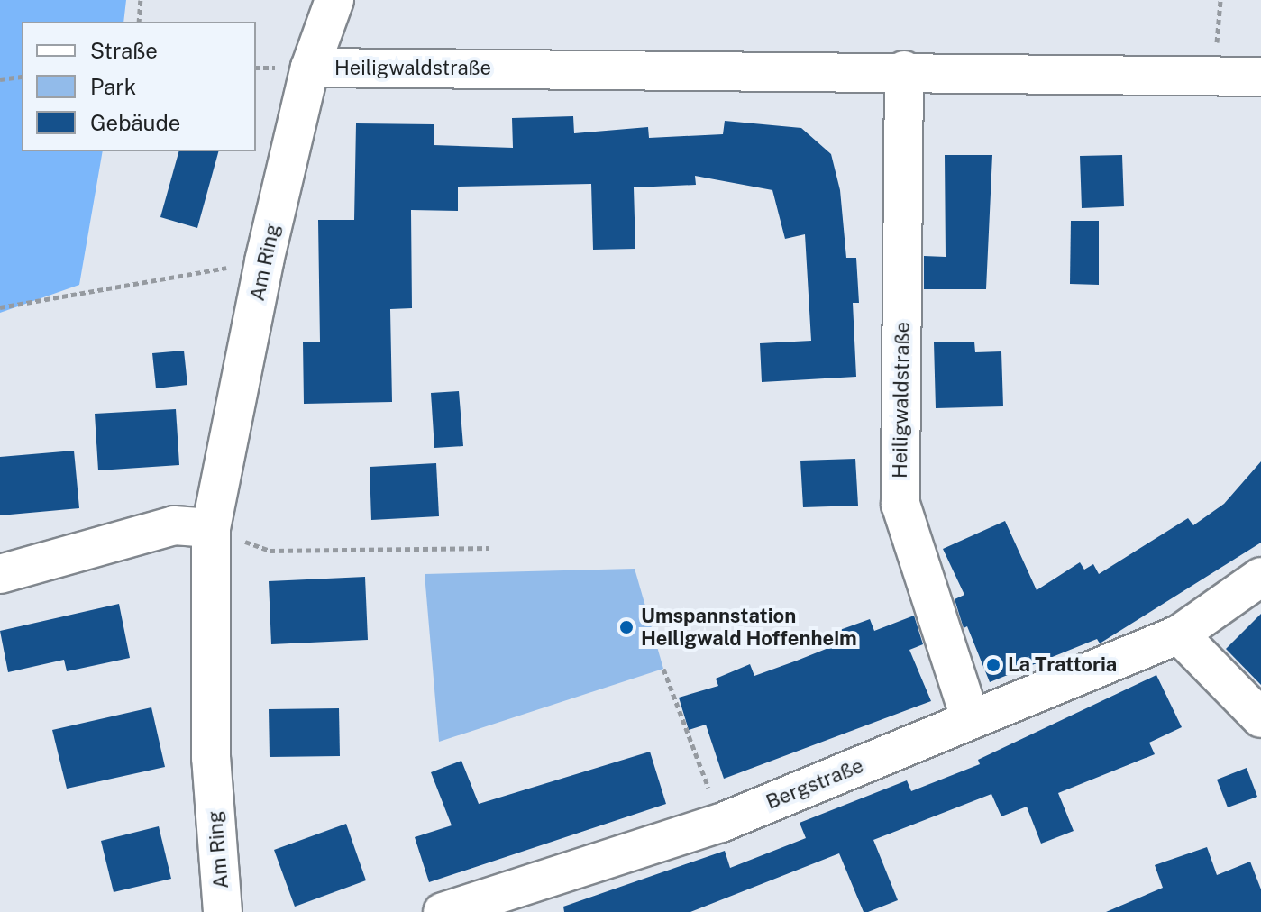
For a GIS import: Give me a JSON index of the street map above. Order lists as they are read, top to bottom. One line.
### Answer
{"streets":{"street":["Heiligwaldstraße","Am Ring","Bergstraße"]},"crossings":[["Heiligwaldstraße","Am Ring"],["Heiligwaldstraße","Bergstraße"]],"places":["Umspannstation Heiligwald Hoffenheim","La Trattoria"],"legend":["Straße","Park","Gebäude"]}
